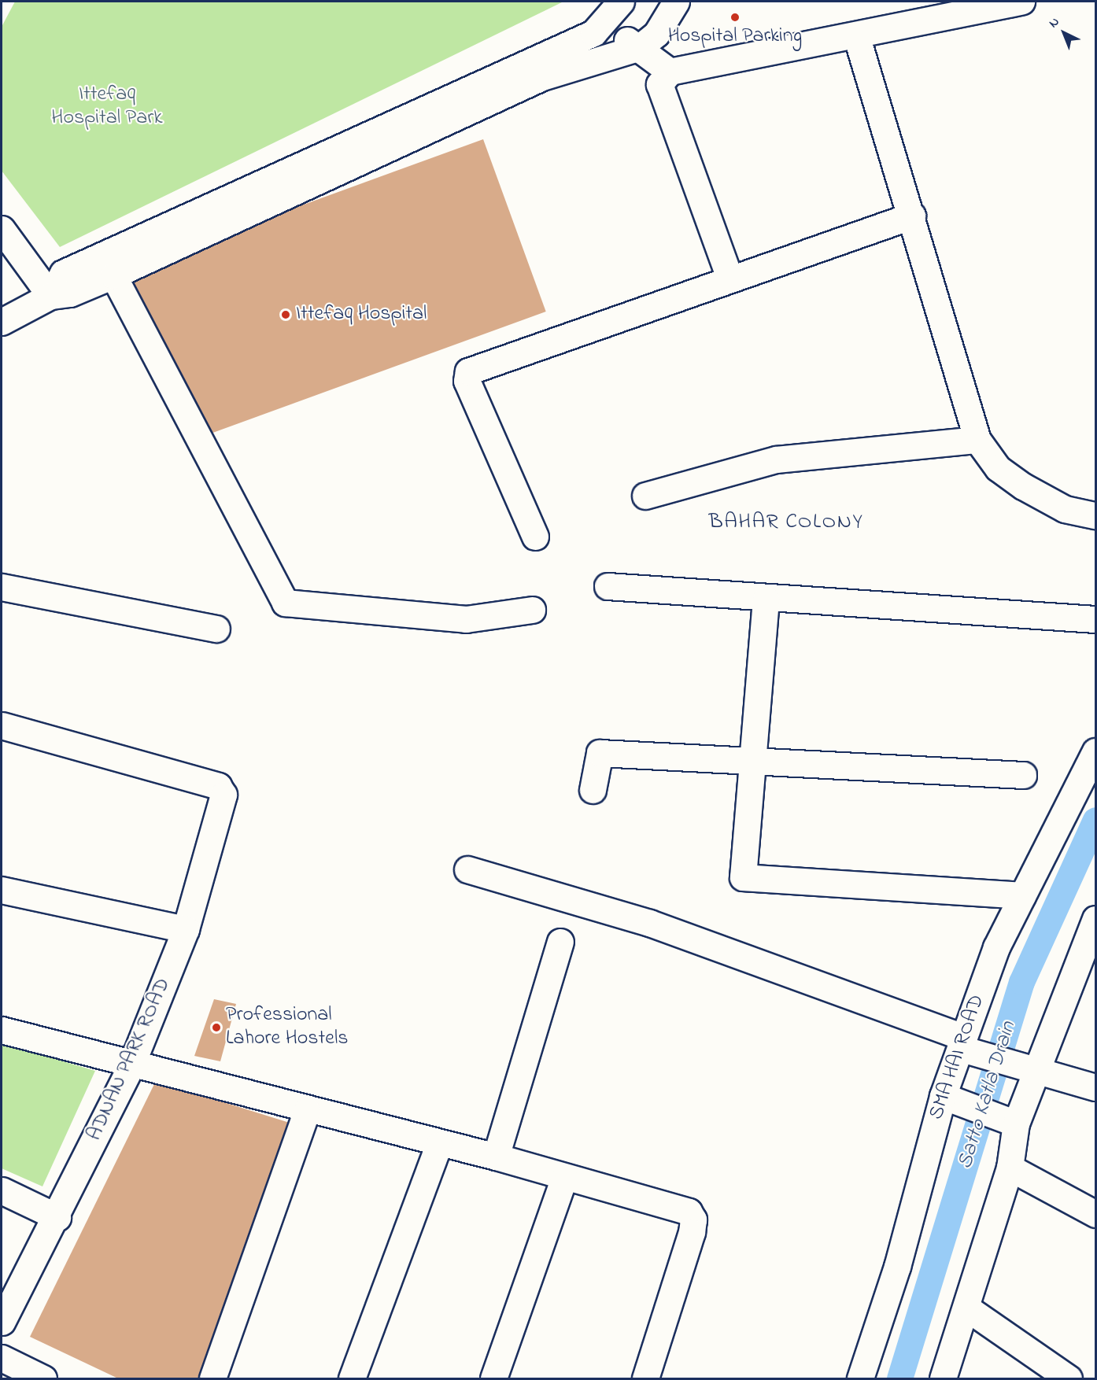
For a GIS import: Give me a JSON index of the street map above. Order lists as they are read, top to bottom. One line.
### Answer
{"streets":{"street":["SMA HAI ROAD","ADNAN PARK ROAD"]},"districts":["BAHAR COLONY"],"water":["Satto Katla Drain"],"parks":["Ittefaq Hospital Park"],"places":["Hospital Parking","Ittefaq Hospital","Professional Lahore Hostels"],"north":"top left"}
